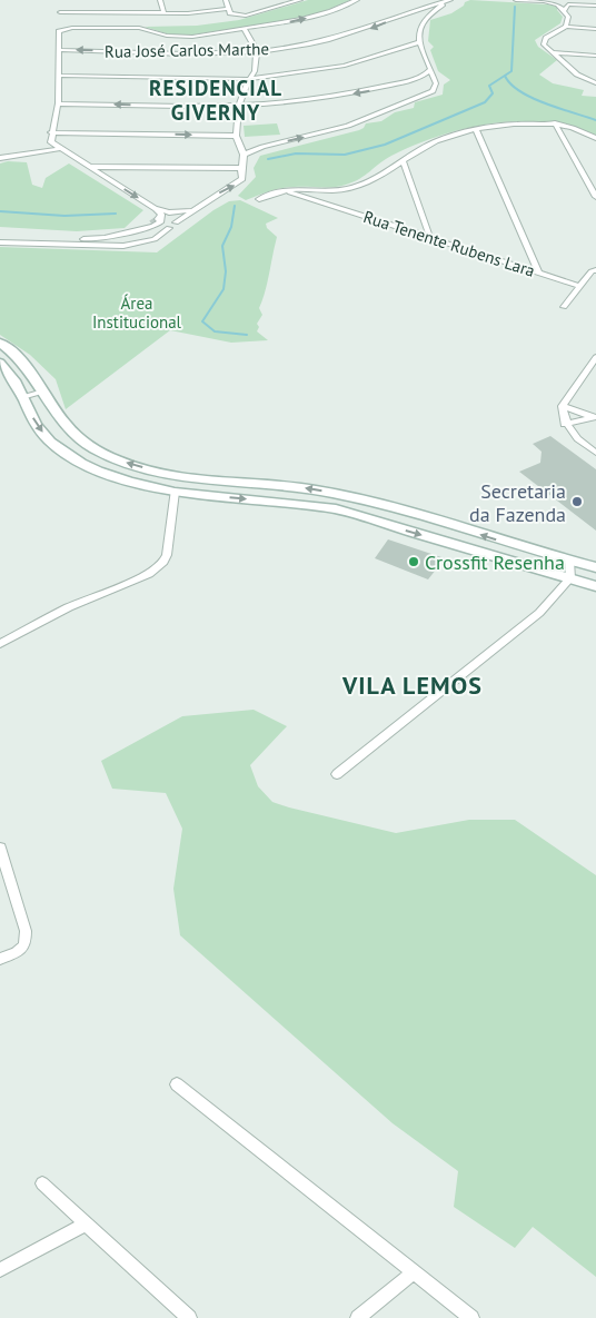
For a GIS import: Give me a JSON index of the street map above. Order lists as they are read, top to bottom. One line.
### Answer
{"streets":{"street":["Rua José Carlos Marthe","Rua Tenente Rubens Lara"]},"districts":["RESIDENCIAL GIVERNY","VILA LEMOS"],"parks":["Área Institucional"],"places":["Secretaria da Fazenda","Crossfit Resenha"]}
